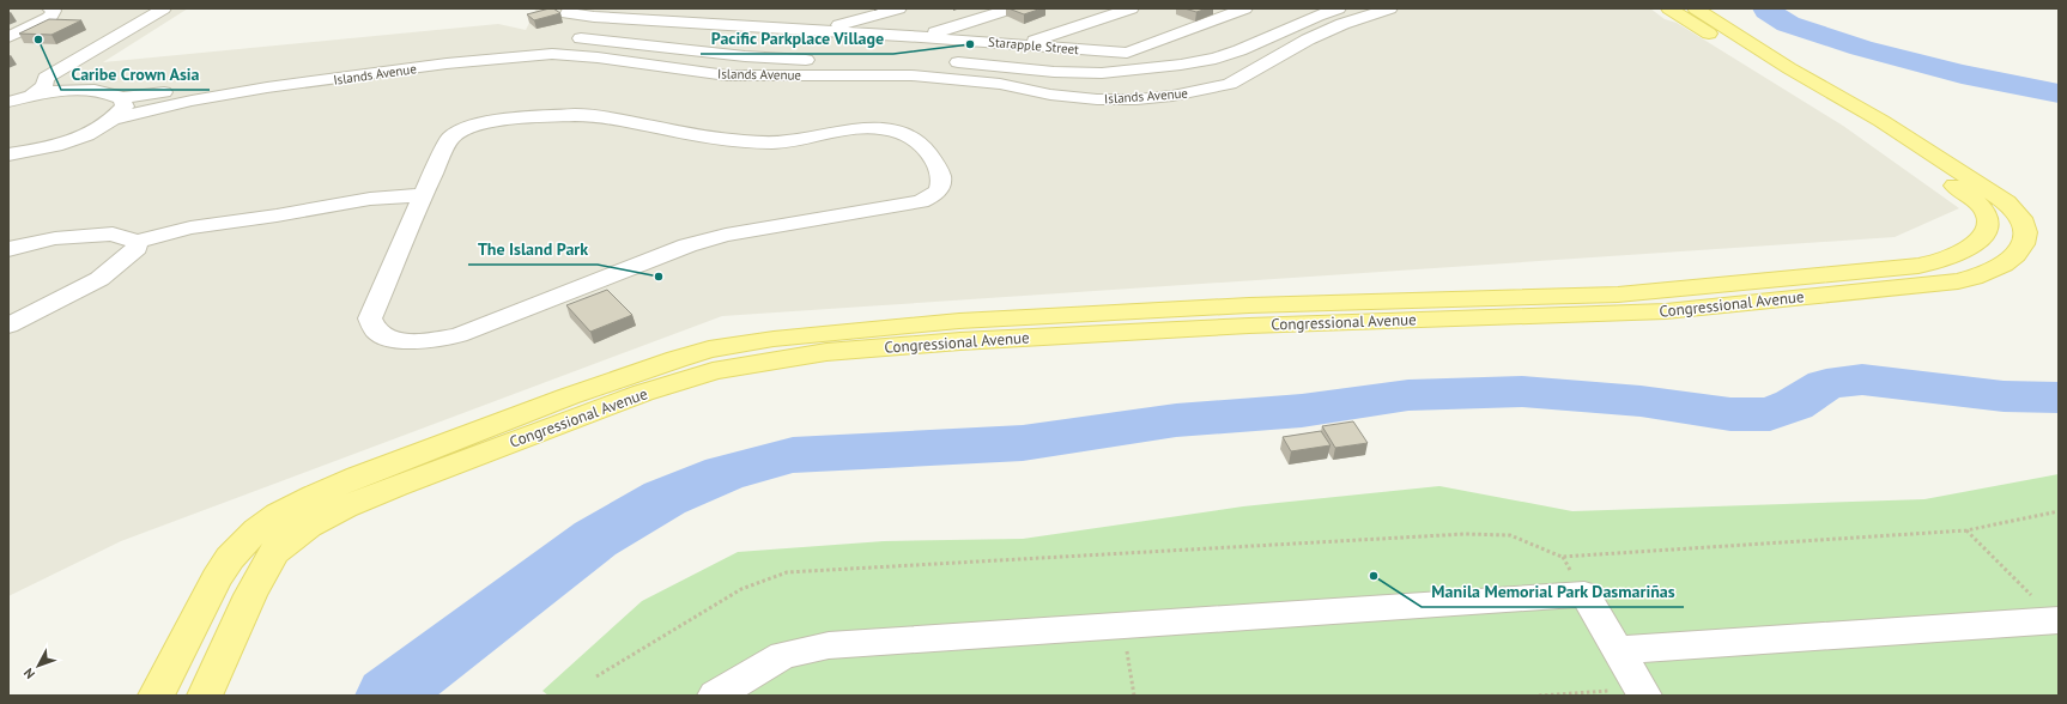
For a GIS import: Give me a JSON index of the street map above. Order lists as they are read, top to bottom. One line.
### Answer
{"streets":{"main road":["Congressional Avenue"],"street":["Starapple Street","Islands Avenue"]},"places":["Caribe Crown Asia","Pacific Parkplace Village","The Island Park","Manila Memorial Park Dasmariñas"],"north":"bottom left"}
